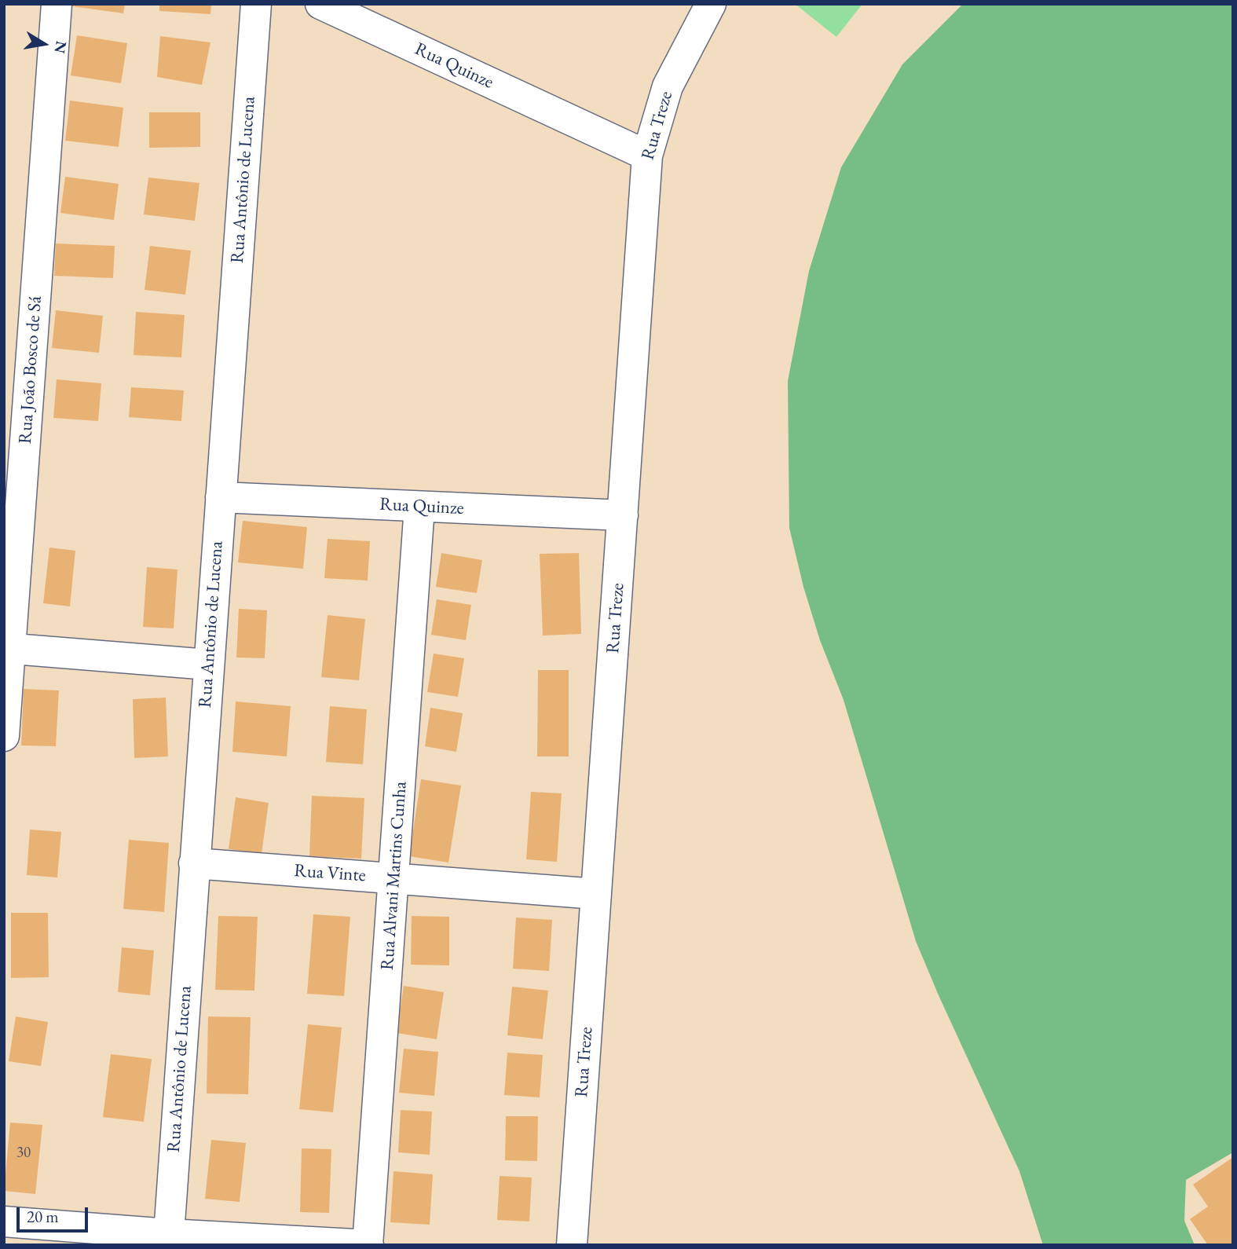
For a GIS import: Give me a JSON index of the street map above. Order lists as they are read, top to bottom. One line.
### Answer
{"streets":{"lane":["Rua Quinze","Rua Treze","Rua Antônio de Lucena","Rua João Bosco de Sá","Rua Vinte","Rua Alvani Martins Cunha"]},"crossings":[["Rua Quinze","Rua Treze"],["Rua Quinze","Rua Antônio de Lucena"],["Rua Quinze","Rua Alvani Martins Cunha"],["Rua Treze","Rua Vinte"],["Rua Antônio de Lucena","Rua Vinte"],["Rua Vinte","Rua Alvani Martins Cunha"]],"house_numbers":["30"],"scale_bar":"20 m","north":"right"}
